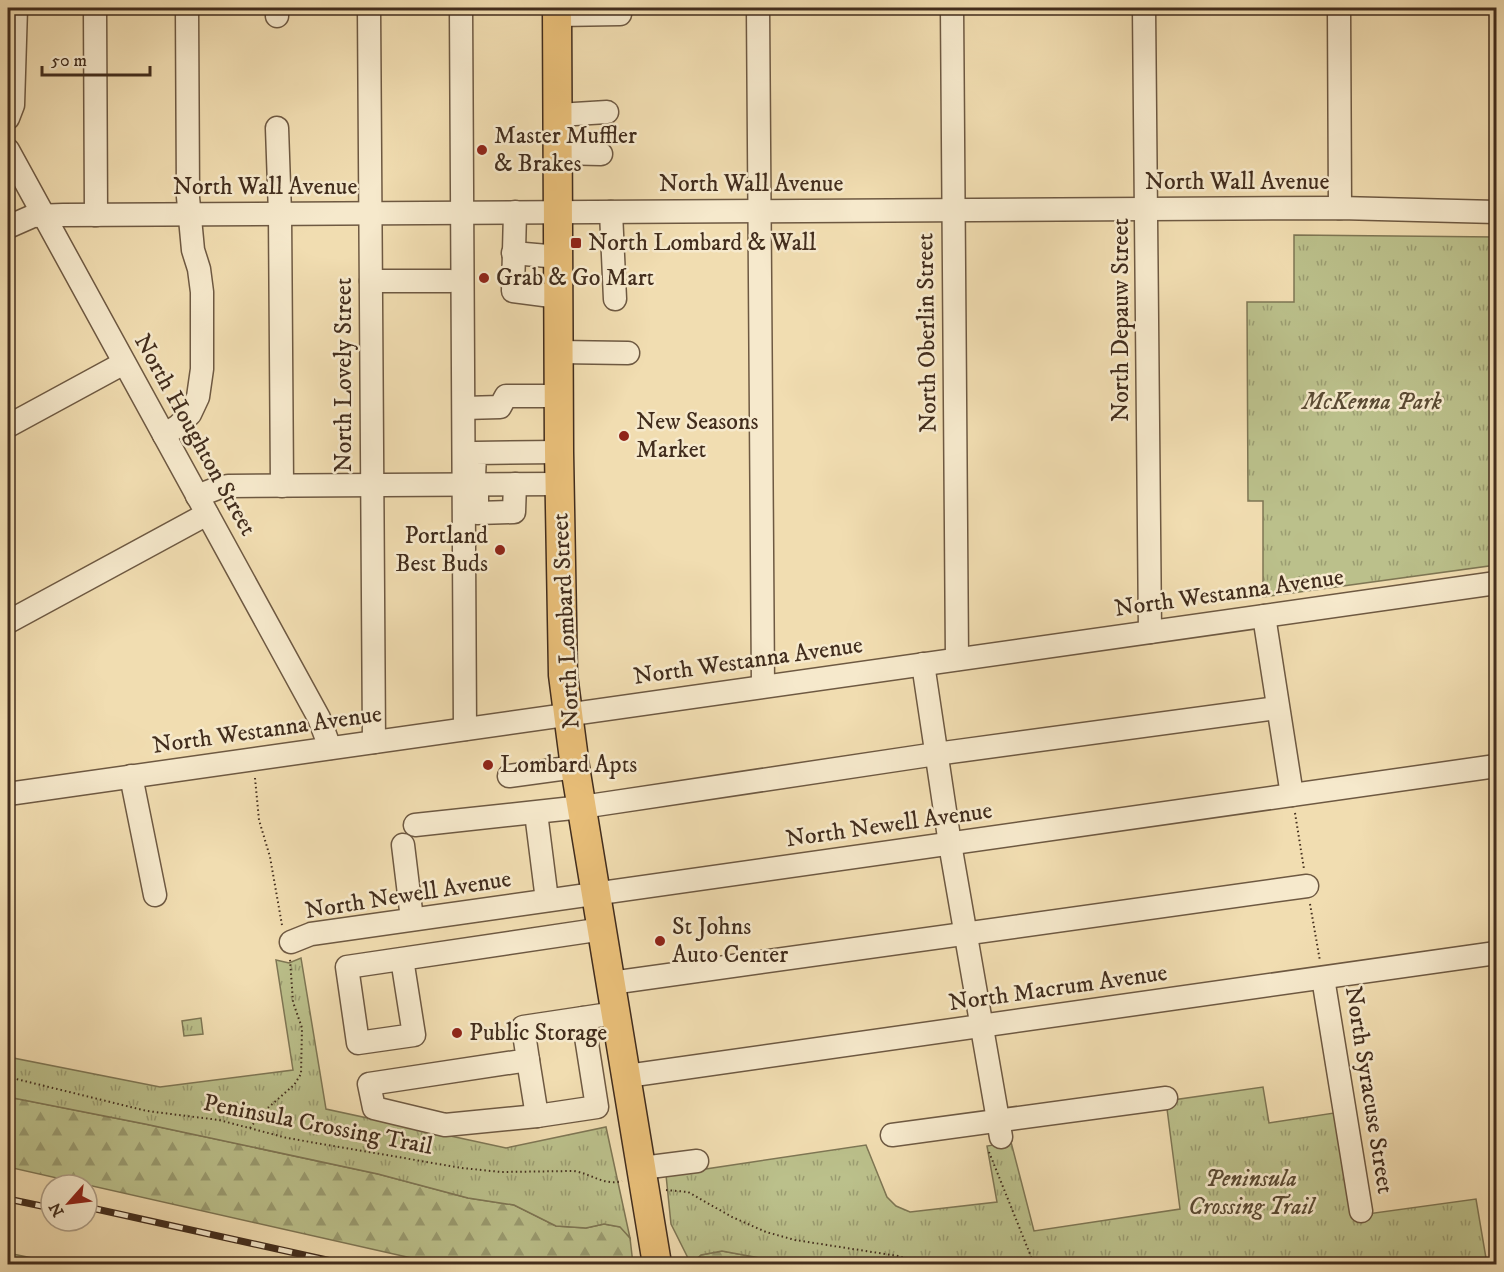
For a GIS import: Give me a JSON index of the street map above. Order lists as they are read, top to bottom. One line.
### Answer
{"streets":{"main road":["North Lombard Street"],"street":["North Wall Avenue","North Depauw Street","North Oberlin Street","North Lovely Street","North Houghton Street","North Westanna Avenue","North Newell Avenue","North Macrum Avenue","North Syracuse Street"],"path":["Peninsula Crossing Trail"]},"crossings":[["North Wall Avenue","North Depauw Street"],["North Wall Avenue","North Oberlin Street"],["North Wall Avenue","North Lovely Street"],["North Wall Avenue","North Houghton Street"],["North Wall Avenue","North Lombard Street"],["North Depauw Street","North Westanna Avenue"],["North Oberlin Street","North Westanna Avenue"],["North Lovely Street","North Westanna Avenue"],["North Houghton Street","North Westanna Avenue"],["North Westanna Avenue","North Lombard Street"],["North Lombard Street","North Newell Avenue"],["North Lombard Street","North Macrum Avenue"],["North Lombard Street","Peninsula Crossing Trail"],["North Macrum Avenue","North Syracuse Street"]],"parks":["McKenna Park","Peninsula Crossing Trail"],"places":{"other":["Master Muffler & Brakes","Grab & Go Mart","New Seasons Market","Portland Best Buds","Lombard Apts","St Johns Auto Center","Public Storage"],"transit":["North Lombard & Wall"]},"scale_bar":"50 m","north":"bottom left"}
